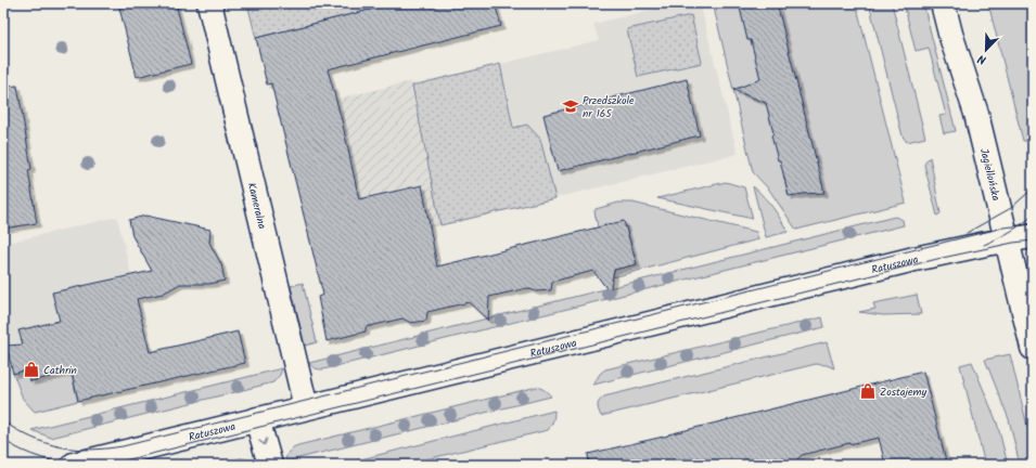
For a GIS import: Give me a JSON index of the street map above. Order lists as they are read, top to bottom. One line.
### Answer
{"streets":{"street":["Jagiellońska","Kameralna","Ratuszowa"]},"crossings":[["Jagiellońska","Ratuszowa"],["Kameralna","Ratuszowa"]],"places":{"school or university":["Przedszkole nr 165"],"shop":["Cathrin","Zostajemy"]},"north":"bottom left"}
